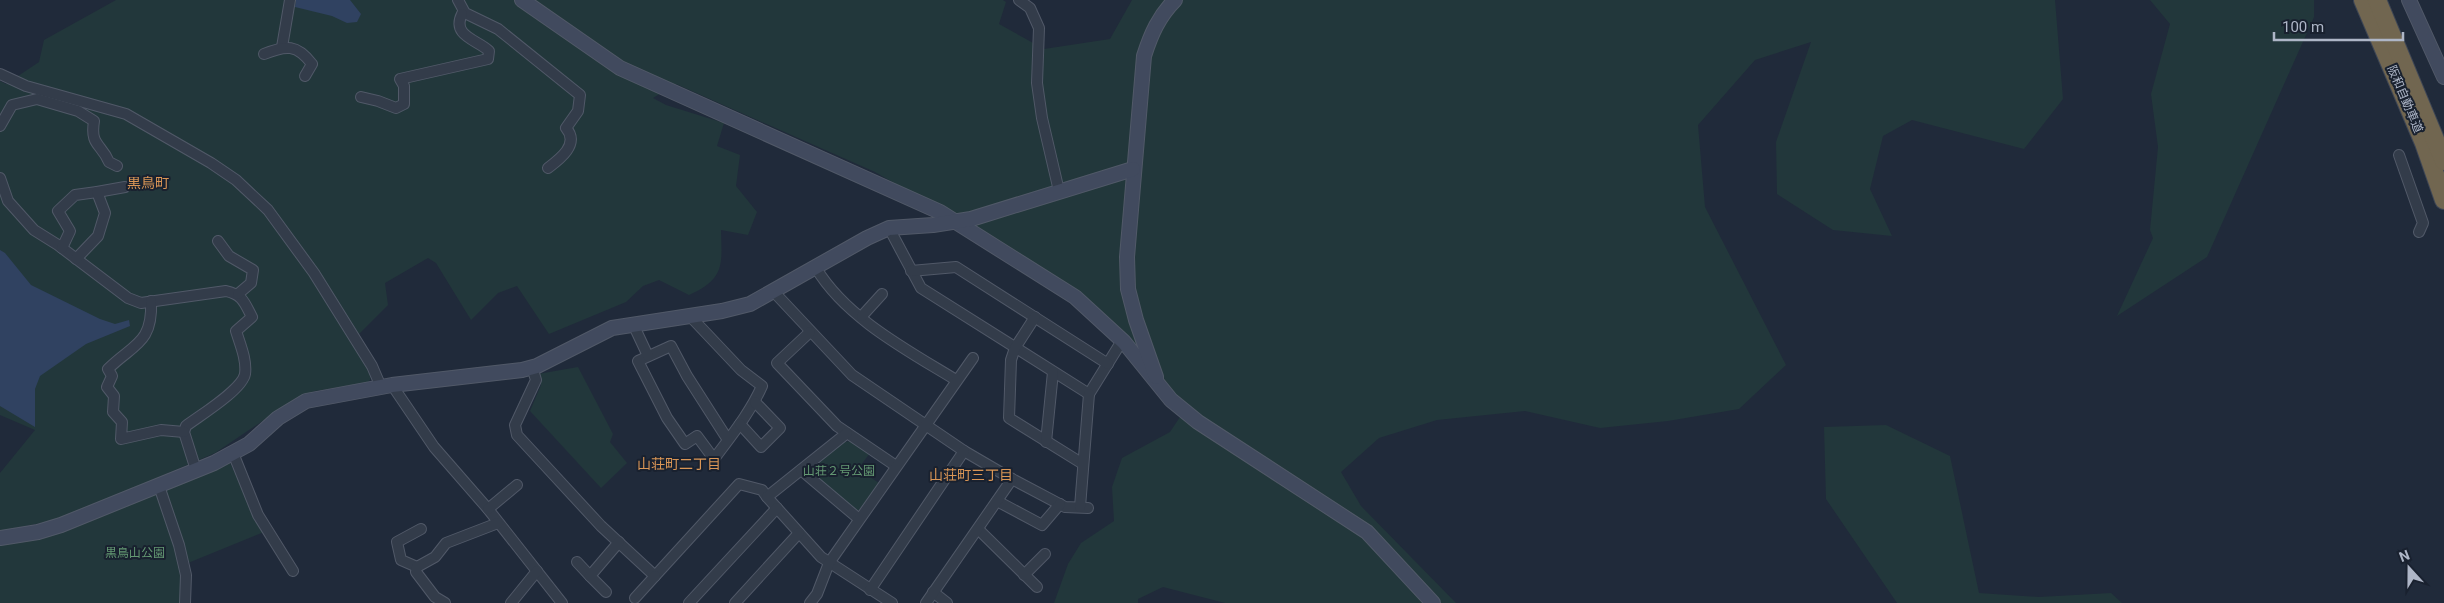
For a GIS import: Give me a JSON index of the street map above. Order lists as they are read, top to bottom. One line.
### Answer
{"streets":{"highway":["阪和自動車道"]},"districts":["黒鳥町","山荘町二丁目","山荘町三丁目"],"parks":["山荘２号公園","黒鳥山公園"],"scale_bar":"100 m","north":"top"}
